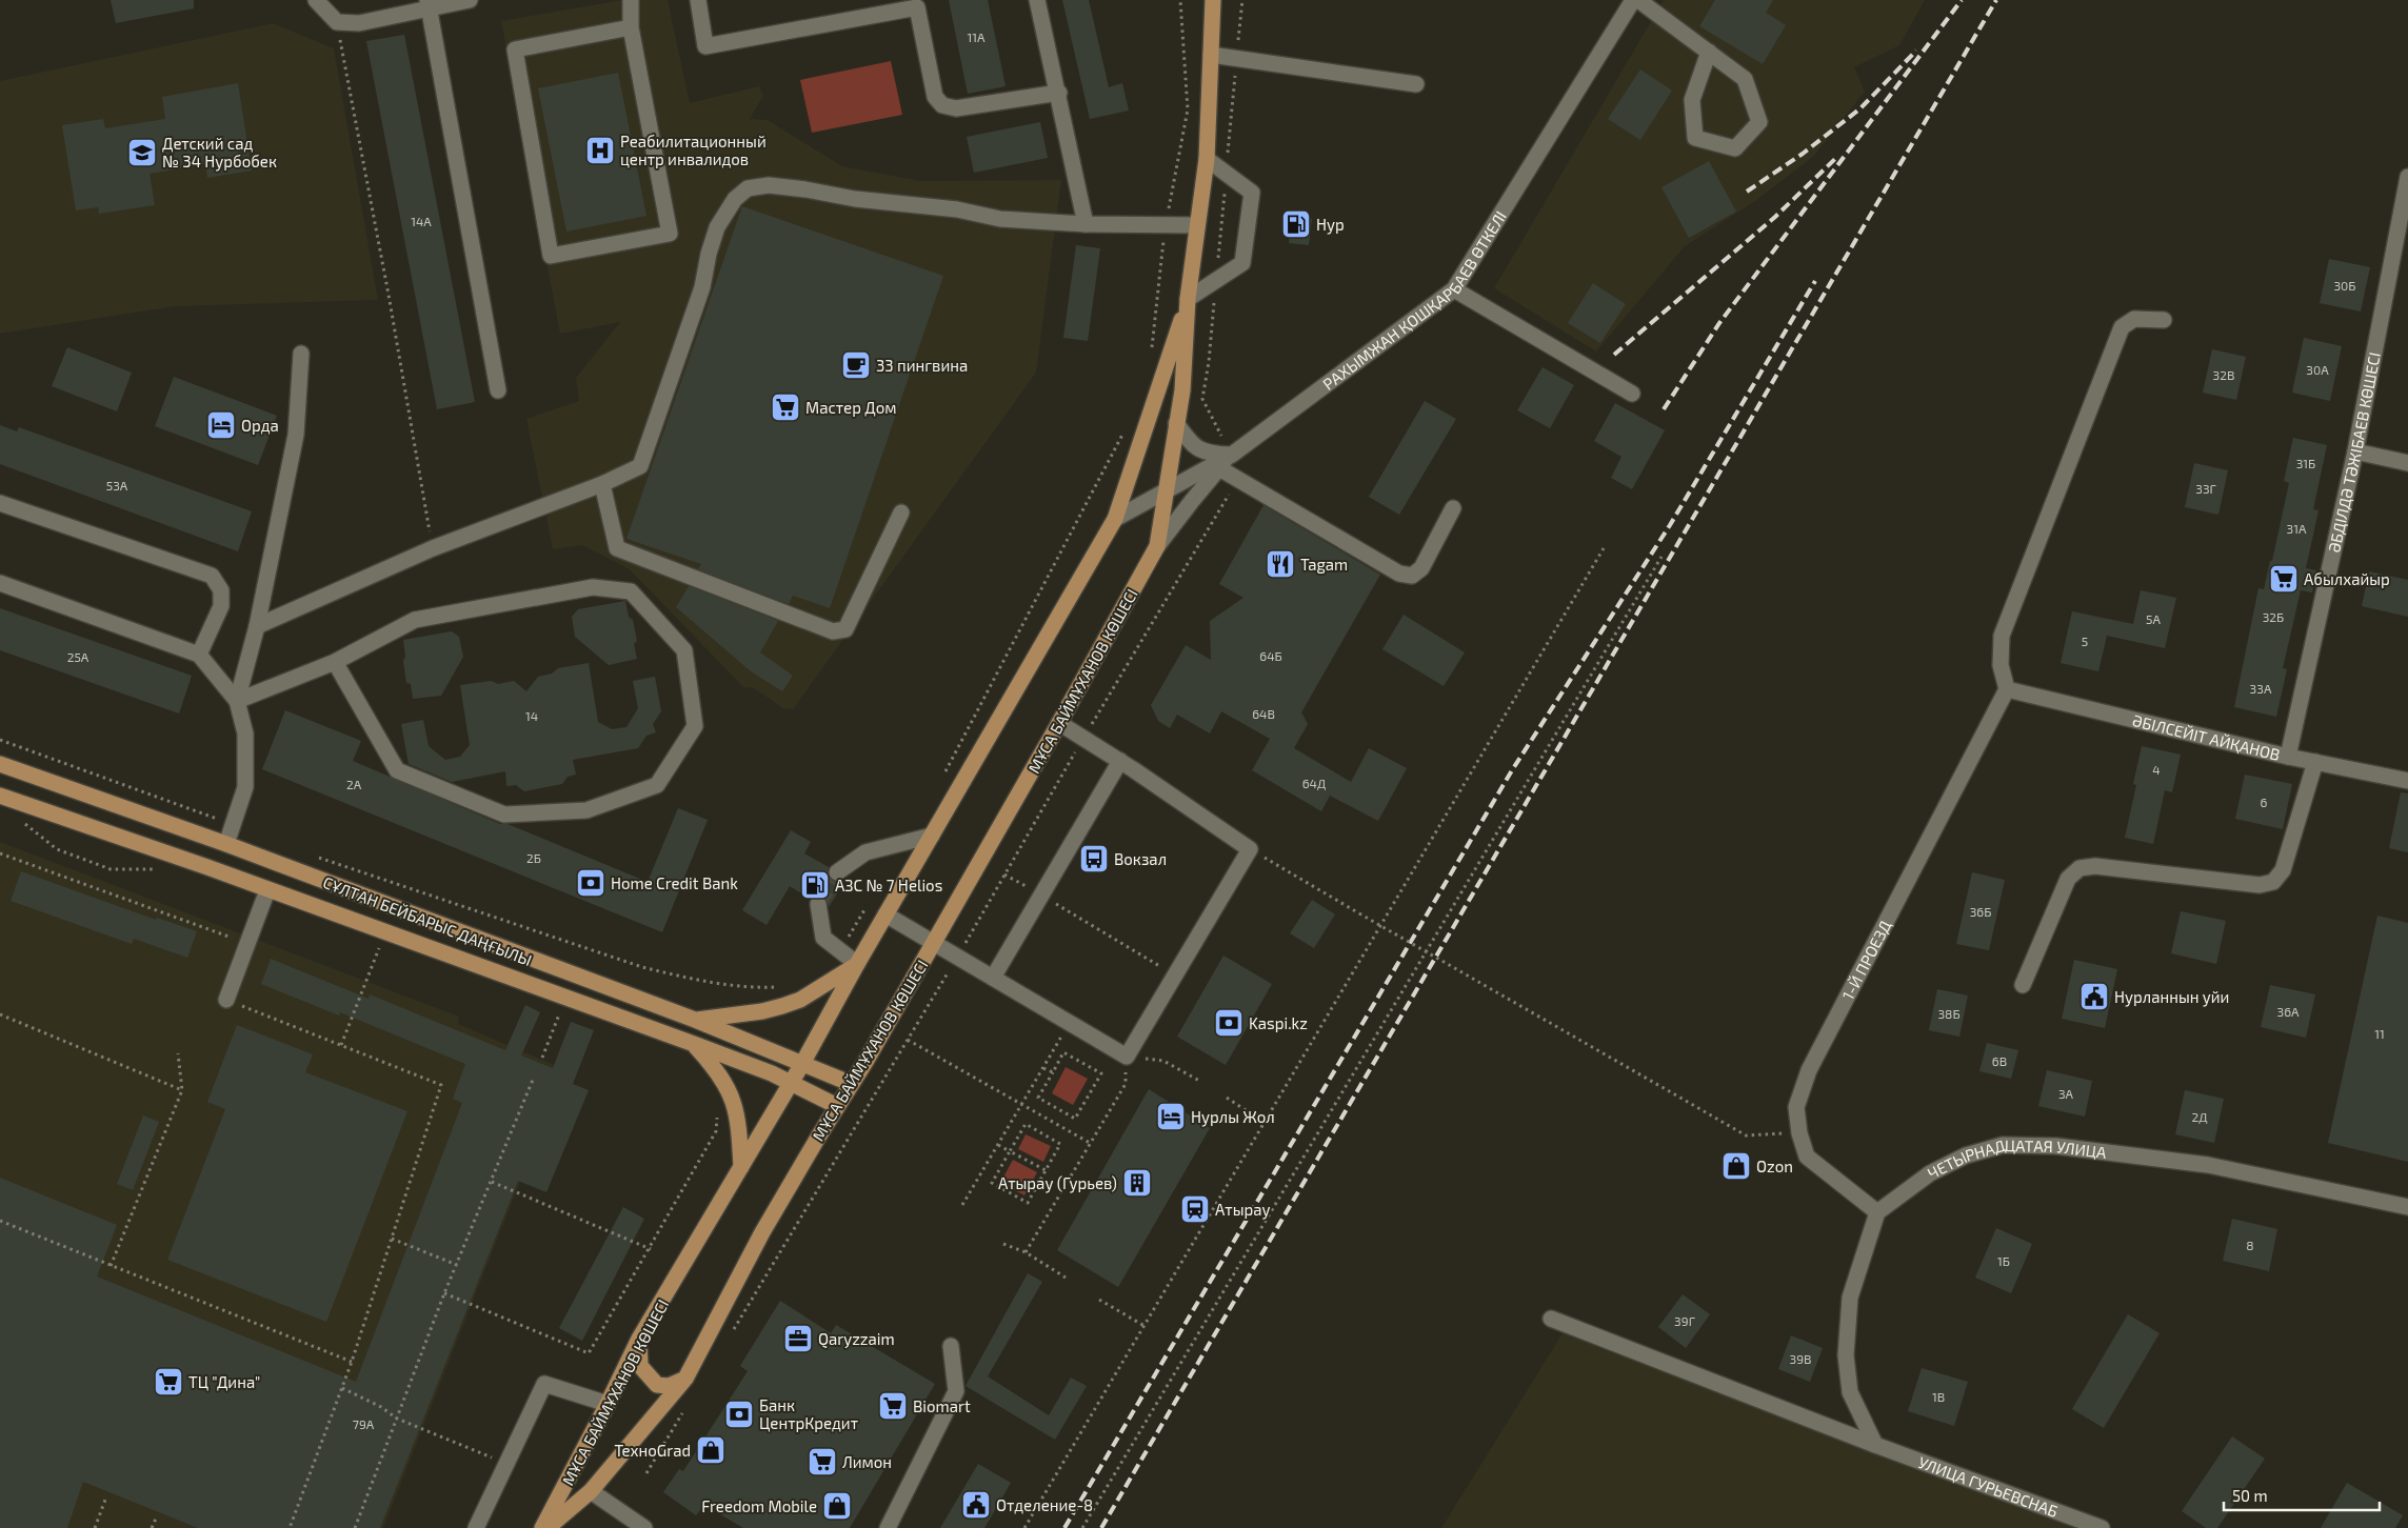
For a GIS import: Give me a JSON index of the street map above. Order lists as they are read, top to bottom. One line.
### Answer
{"streets":{"main road":["МҰСА БАЙМҰХАНОВ КӨШЕСІ","СҰЛТАН БЕЙБАРЫС ДАҢҒЫЛЫ"],"street":["РАХЫМЖАН ҚОШҚАРБАЕВ ӨТКЕЛІ","ӘБДІЛДӘ ТӘЖІБАЕВ КӨШЕСІ","ӘБІЛСЕЙІТ АЙҚАНОВ","1-Й ПРОЕЗД","ЧЕТЫРНАДЦАТАЯ УЛИЦА","УЛИЦА ГУРЬЕВСНАБ"]},"crossings":[["РАХЫМЖАН ҚОШҚАРБАЕВ ӨТКЕЛІ","МҰСА БАЙМҰХАНОВ КӨШЕСІ"],["ӘБДІЛДӘ ТӘЖІБАЕВ КӨШЕСІ","ӘБІЛСЕЙІТ АЙҚАНОВ"],["МҰСА БАЙМҰХАНОВ КӨШЕСІ","СҰЛТАН БЕЙБАРЫС ДАҢҒЫЛЫ"],["ӘБІЛСЕЙІТ АЙҚАНОВ","1-Й ПРОЕЗД"],["1-Й ПРОЕЗД","ЧЕТЫРНАДЦАТАЯ УЛИЦА"]],"places":{"hospital":["Реабилитационный центр инвалидов"],"school or university":["Детский сад № 34 Нурбобек"],"fuel station":["Нур","АЗС № 7 Helios"],"cafe":["33 пингвина"],"supermarket":["Мастер Дом","Абылхайыр","ТЦ \"Дина\"","Biomart","Лимон"],"hotel":["Орда","Нурлы Жол"],"restaurant":["Tagam"],"bus stop":["Вокзал"],"bank":["Home Credit Bank","Kaspi.kz","Банк ЦентрКредит"],"public building":["Нурланнын уйи","Отделение-8"],"shop":["Ozon","ТехноGrad","Freedom Mobile"],"building":["Атырау (Гурьев)"],"station":["Атырау"],"office":["Qaryzzaim"]},"house_numbers":["11А","14А","30Б","30А","32В","31Б","53А","33Г","31А","32Б","5А","5","64Б","25А","33А","64В","14","4","64Д","2А","6","2Б","36Б","36А","38Б","11","6В","3А","2Д","8","1Б","39Г","39В","1В","79А"],"scale_bar":"50 m"}
